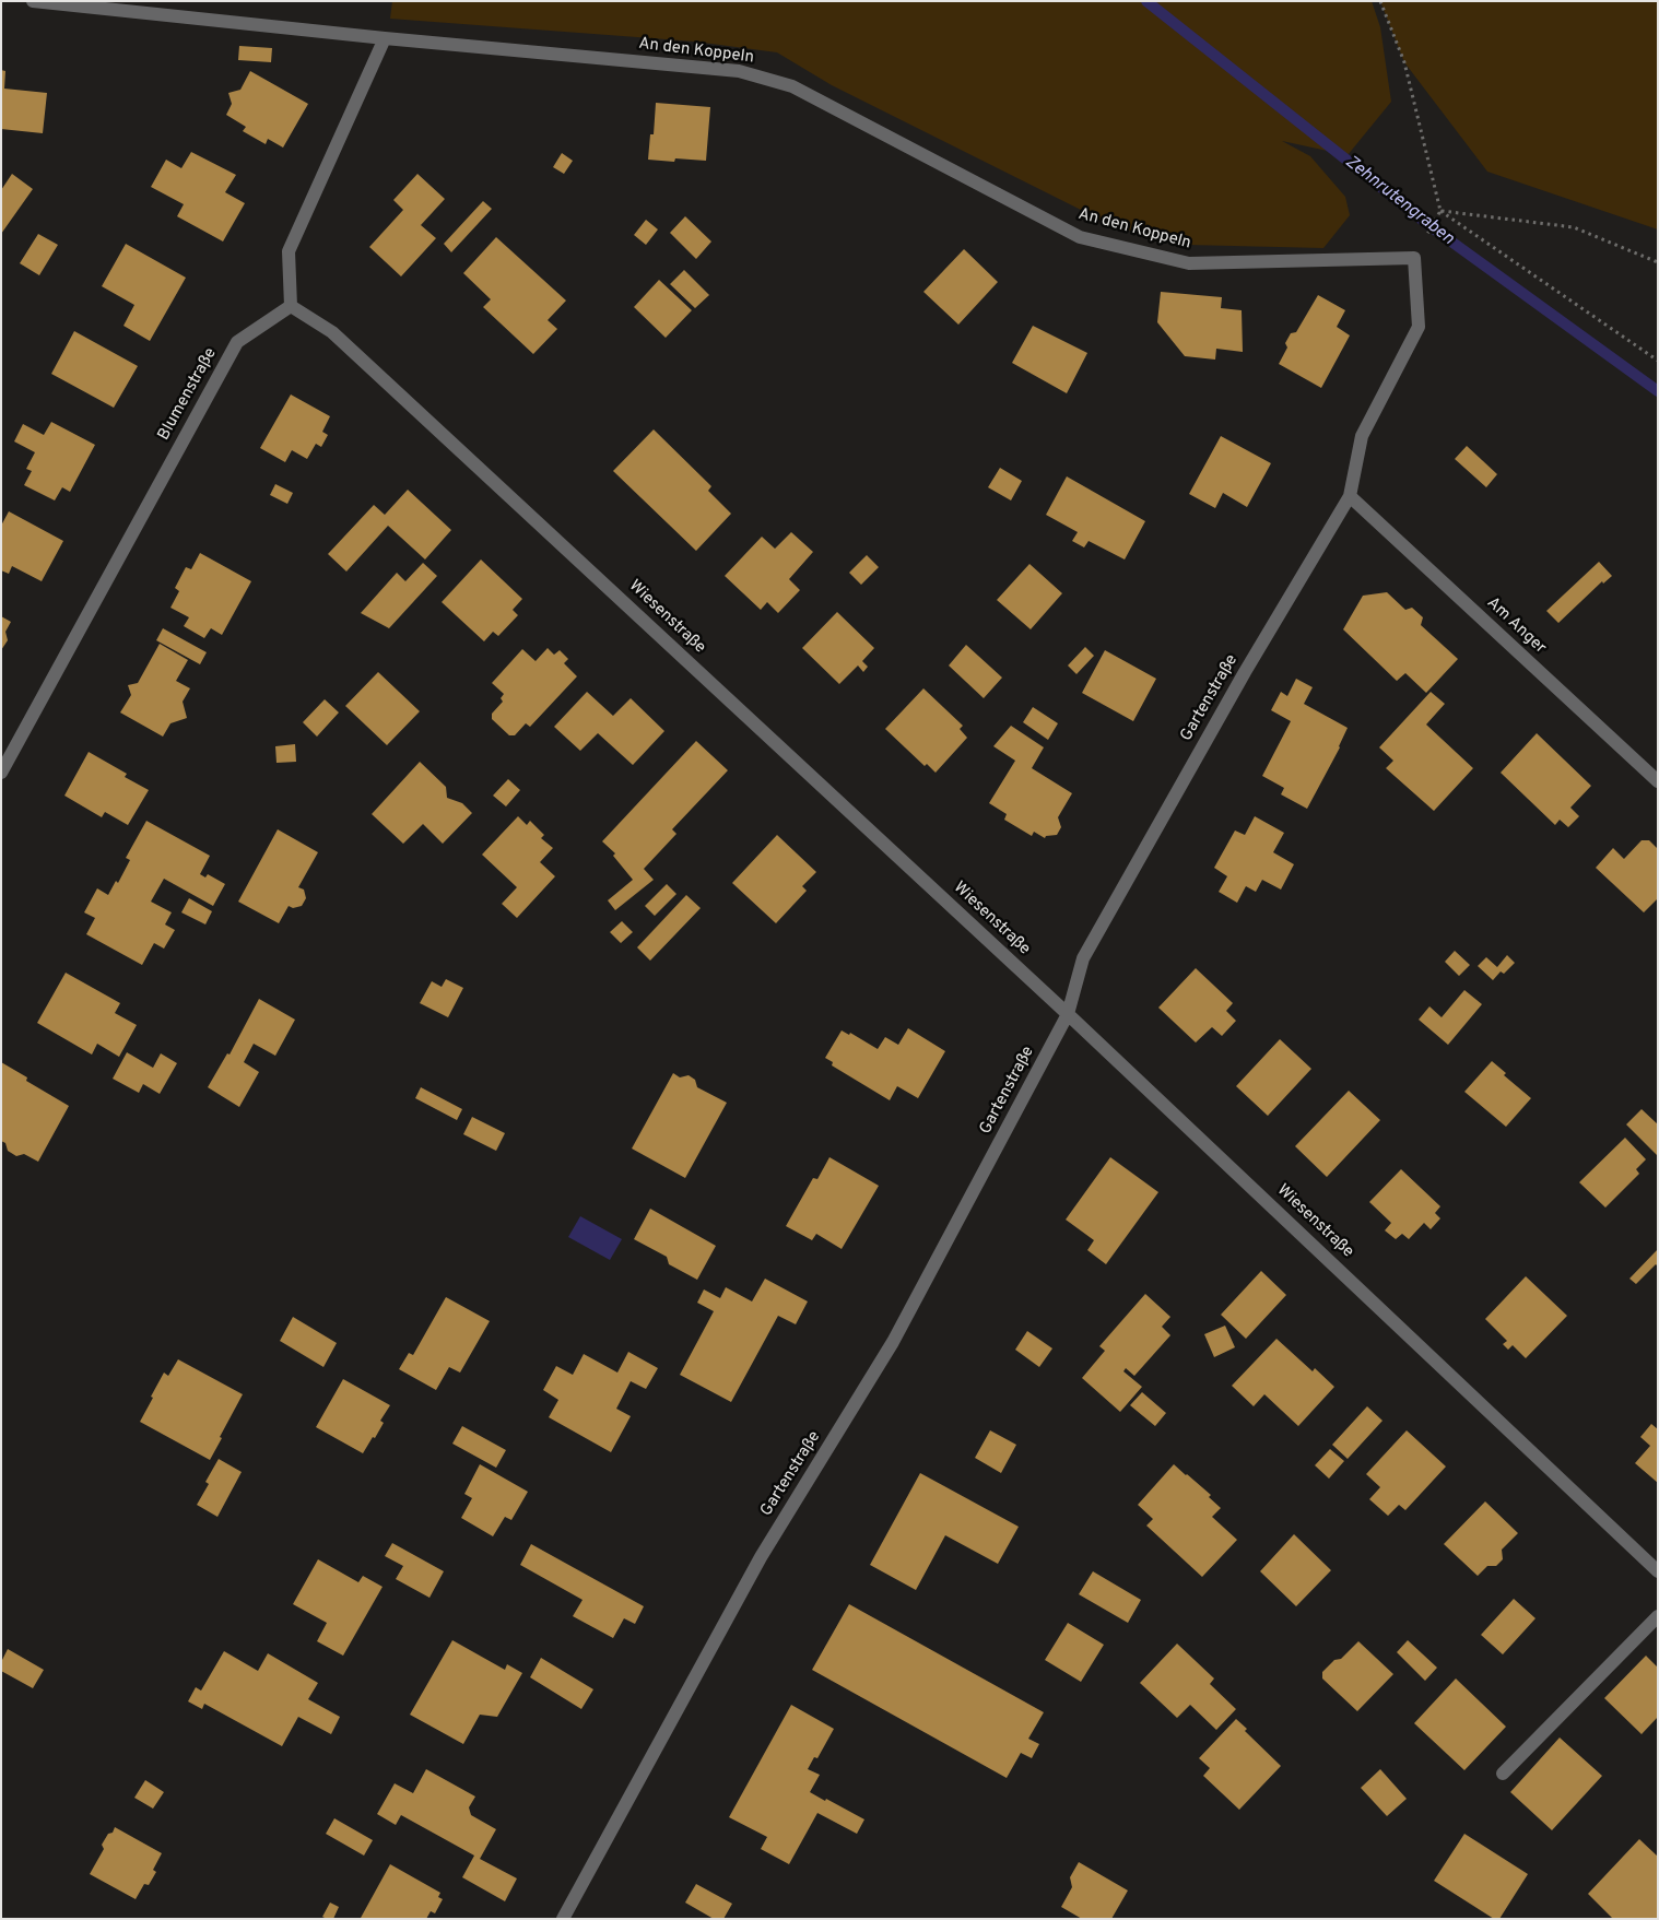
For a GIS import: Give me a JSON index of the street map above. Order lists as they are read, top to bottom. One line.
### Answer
{"streets":{"street":["An den Koppeln","Blumenstraße","Wiesenstraße","Am Anger","Gartenstraße"]},"crossings":[["An den Koppeln","Gartenstraße"],["Blumenstraße","Wiesenstraße"],["Wiesenstraße","Gartenstraße"],["Am Anger","Gartenstraße"]],"water":["Zehnrutengraben"]}
